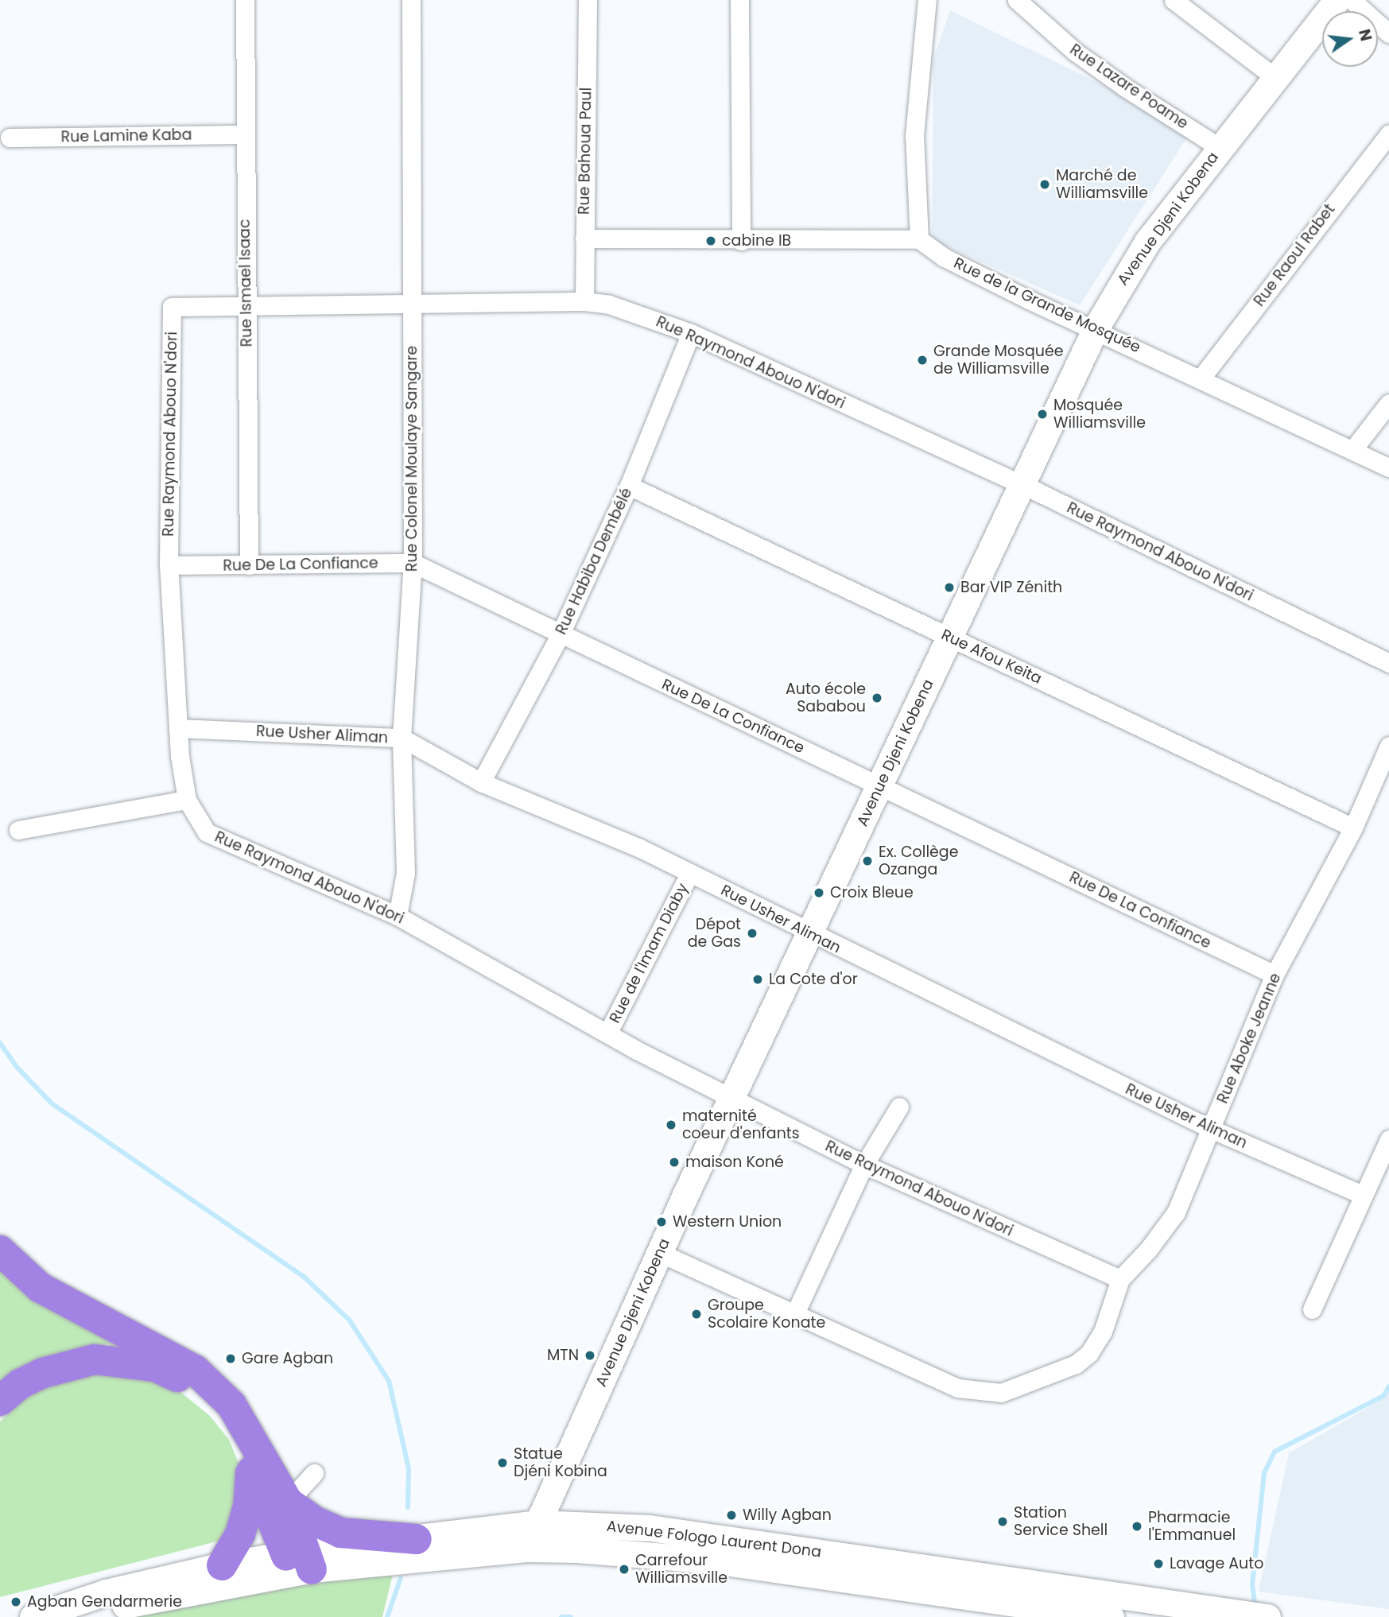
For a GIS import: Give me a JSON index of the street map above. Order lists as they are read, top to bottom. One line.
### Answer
{"streets":{"main road":["Avenue Djeni Kobena","Avenue Fologo Laurent Dona"],"street":["Rue Lazare Poame","Rue Lamine Kaba","Rue Bahoua Paul","Rue Raoul Rabet","Rue Ismael Isaac","Rue de la Grande Mosquée","Rue Raymond Abouo N'dori","Rue Colonel Moulaye Sangare","Rue Habiba Dembélé","Rue De La Confiance","Rue Afou Keita","Rue Usher Aliman","Rue de l'Imam Diaby","Rue Aboke Jeanne"]},"crossings":[["Rue Lazare Poame","Avenue Djeni Kobena"],["Rue Lamine Kaba","Rue Ismael Isaac"],["Rue Bahoua Paul","Rue Raymond Abouo N'dori"],["Avenue Djeni Kobena","Rue de la Grande Mosquée"],["Avenue Djeni Kobena","Rue Raymond Abouo N'dori"],["Avenue Djeni Kobena","Rue De La Confiance"],["Avenue Djeni Kobena","Rue Afou Keita"],["Avenue Djeni Kobena","Rue Usher Aliman"],["Avenue Djeni Kobena","Rue Aboke Jeanne"],["Avenue Djeni Kobena","Avenue Fologo Laurent Dona"],["Rue Raoul Rabet","Rue de la Grande Mosquée"],["Rue Ismael Isaac","Rue Raymond Abouo N'dori"],["Rue Ismael Isaac","Rue De La Confiance"],["Rue Raymond Abouo N'dori","Rue Colonel Moulaye Sangare"],["Rue Raymond Abouo N'dori","Rue Habiba Dembélé"],["Rue Raymond Abouo N'dori","Rue De La Confiance"],["Rue Raymond Abouo N'dori","Rue Usher Aliman"],["Rue Raymond Abouo N'dori","Rue de l'Imam Diaby"],["Rue Raymond Abouo N'dori","Rue Aboke Jeanne"],["Rue Colonel Moulaye Sangare","Rue De La Confiance"],["Rue Colonel Moulaye Sangare","Rue Usher Aliman"],["Rue Habiba Dembélé","Rue De La Confiance"],["Rue Habiba Dembélé","Rue Afou Keita"],["Rue Habiba Dembélé","Rue Usher Aliman"],["Rue De La Confiance","Rue Aboke Jeanne"],["Rue Afou Keita","Rue Aboke Jeanne"],["Rue Usher Aliman","Rue de l'Imam Diaby"],["Rue Usher Aliman","Rue Aboke Jeanne"]],"places":["Marché de Williamsville","cabine IB","Grande Mosquée de Williamsville","Mosquée Williamsville","Bar VIP Zénith","Auto école Sababou","Ex. Collège Ozanga","Croix Bleue","Dépot de Gas","La Cote d'or","maternité coeur d'enfants","maison Koné","Western Union","Groupe Scolaire Konate","MTN","Gare Agban","Statue Djéni Kobina","Willy Agban","Station Service Shell","Pharmacie l'Emmanuel","Lavage Auto","Carrefour Williamsville","Agban Gendarmerie"],"north":"right"}
